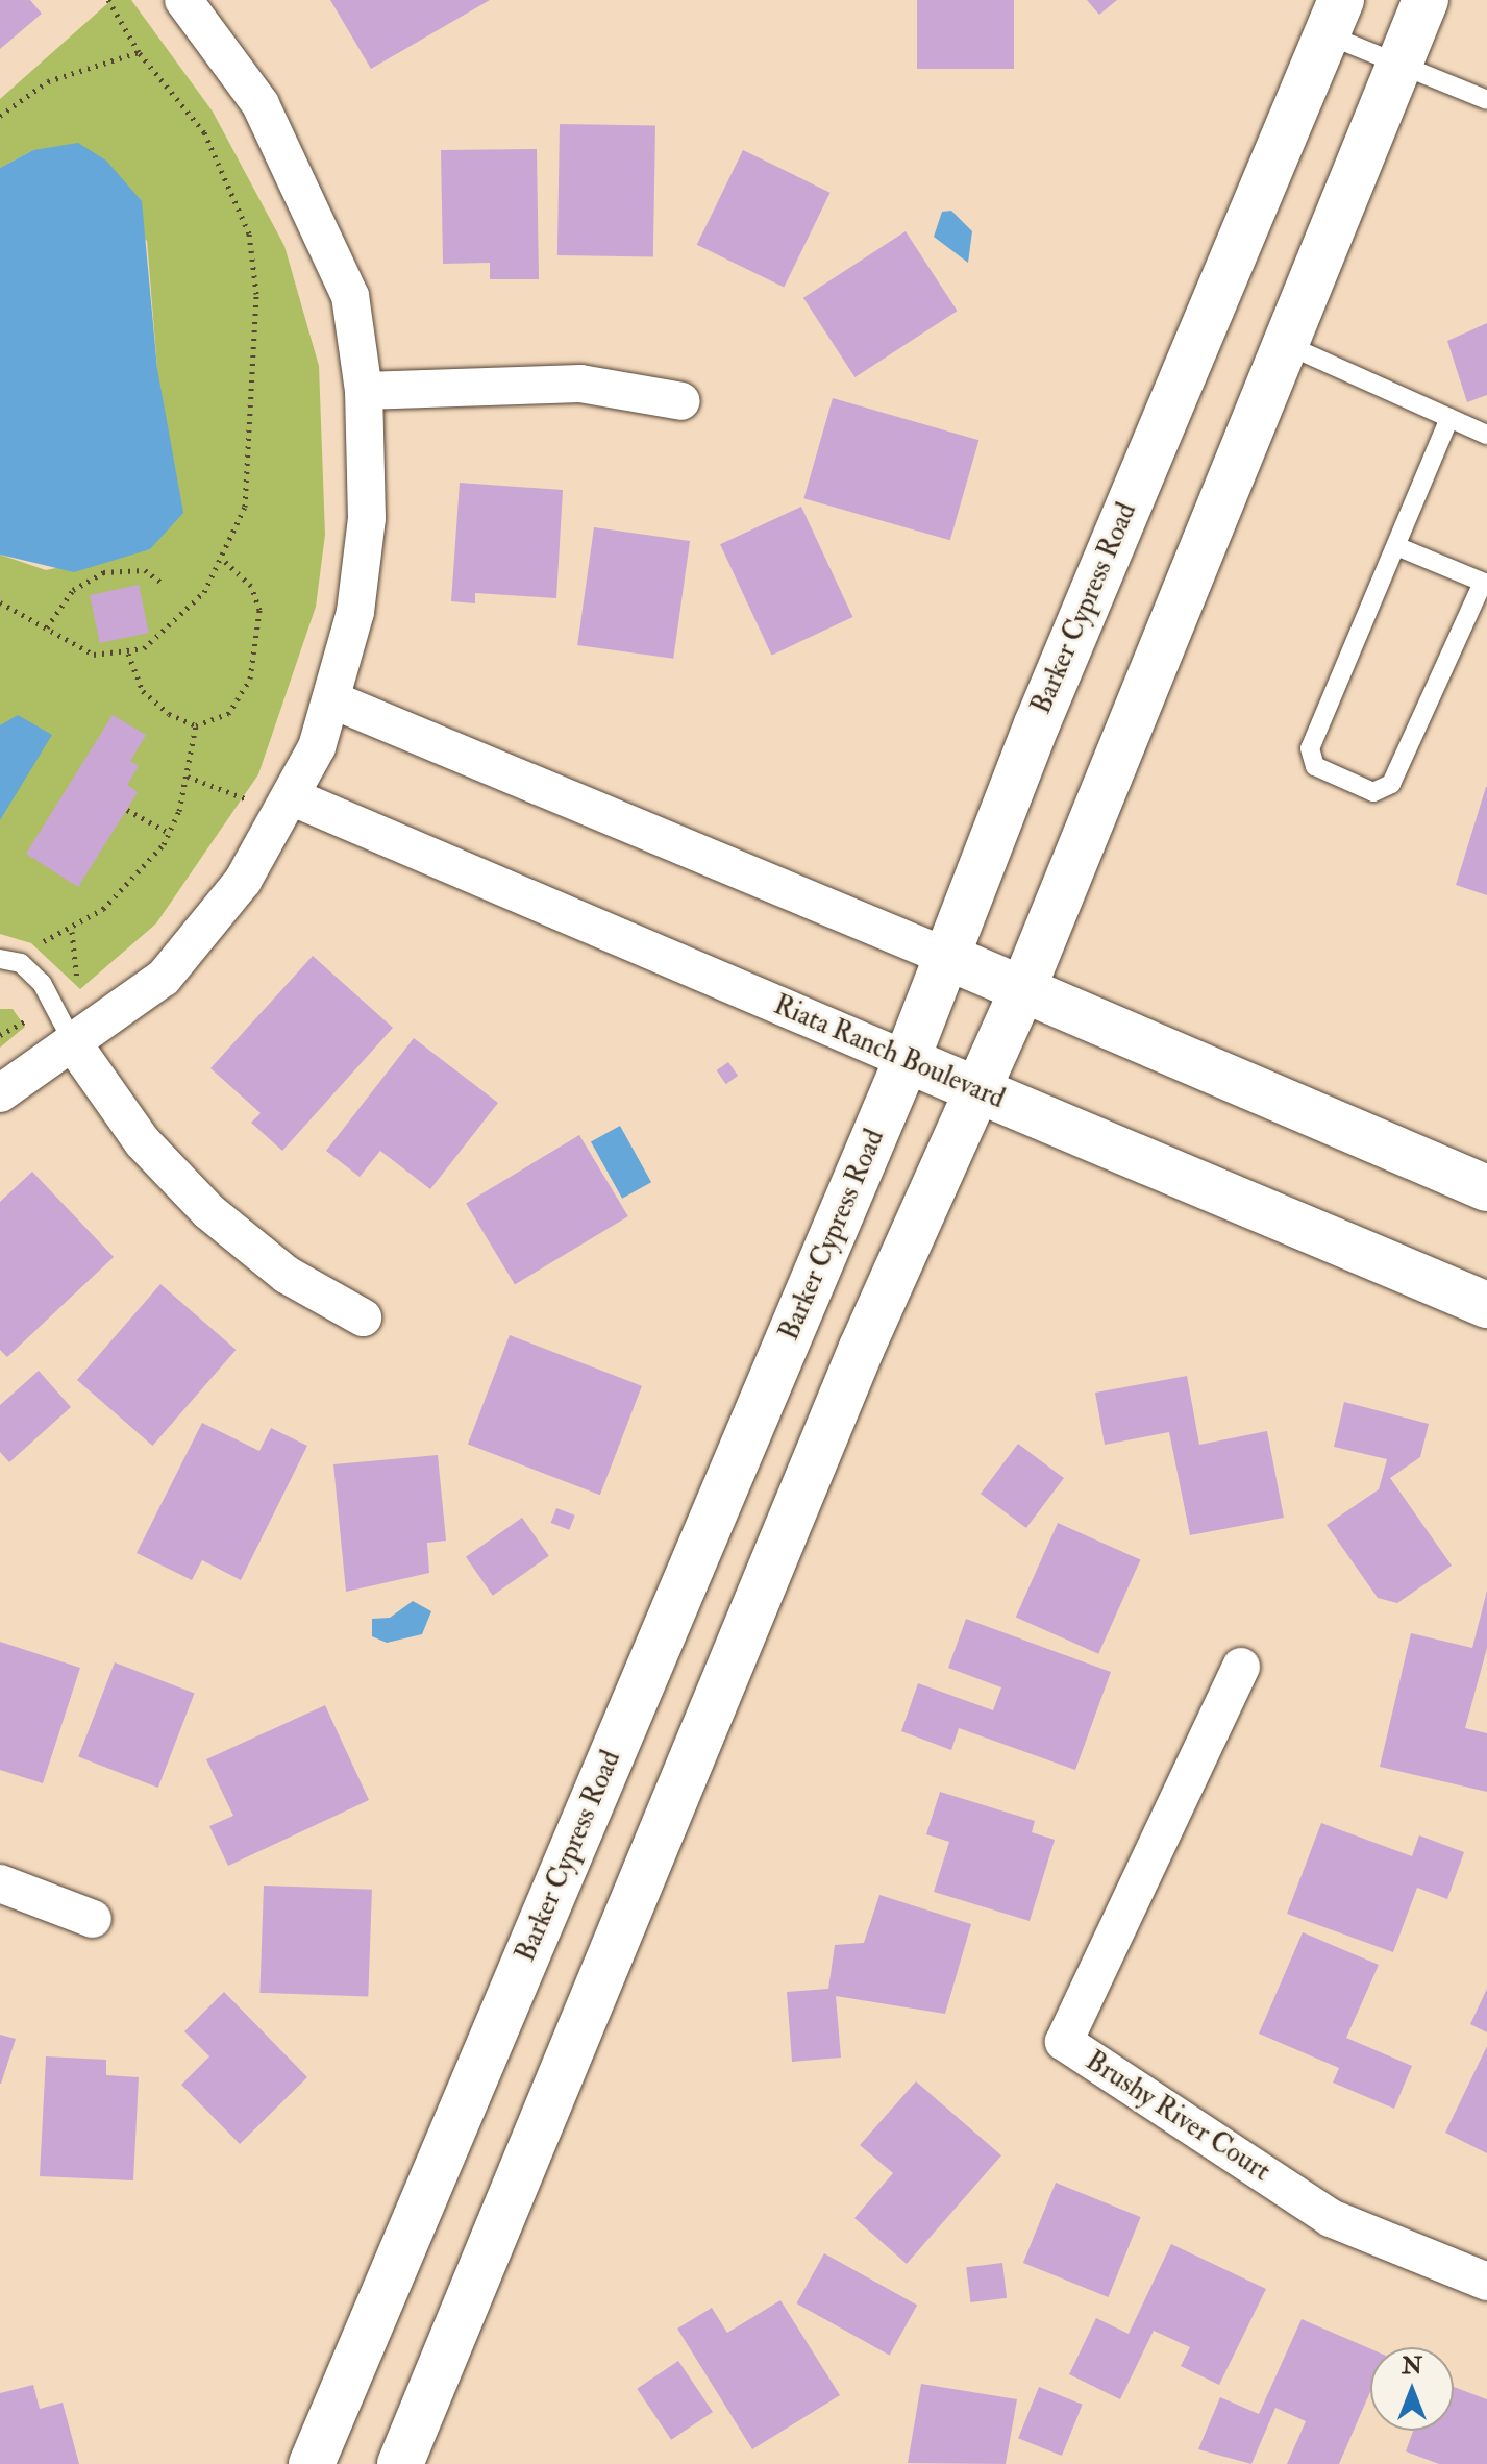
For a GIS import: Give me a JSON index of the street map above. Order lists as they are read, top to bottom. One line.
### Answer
{"streets":{"main road":["Barker Cypress Road","Riata Ranch Boulevard"],"street":["Brushy River Court"]},"crossings":[["Barker Cypress Road","Riata Ranch Boulevard"]],"north":"top"}
